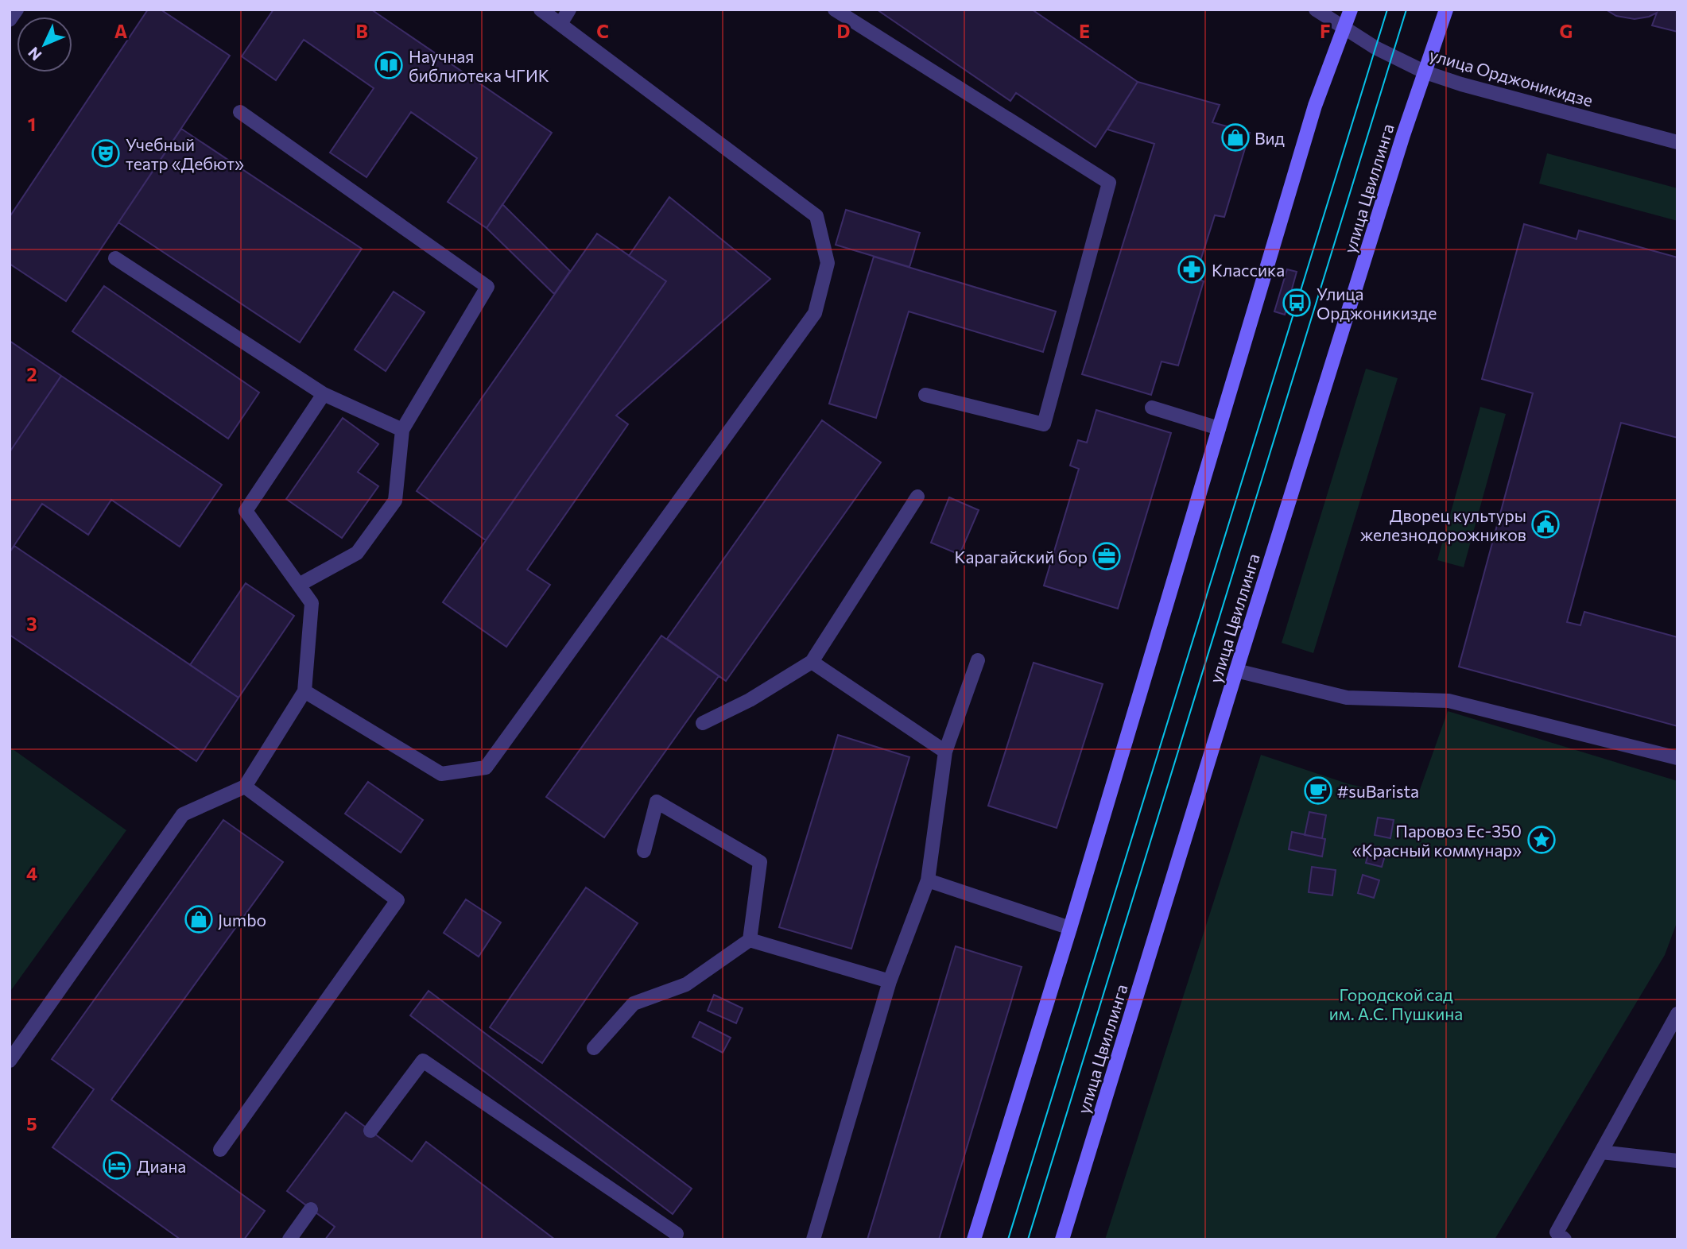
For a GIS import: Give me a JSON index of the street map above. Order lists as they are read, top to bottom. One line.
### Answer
{"streets":{"main road":["улица Цвиллинга"],"street":["улица Орджоникидзе"]},"crossings":[["улица Орджоникидзе","улица Цвиллинга"]],"parks":["Городской сад им. А.С. Пушкина"],"places":{"library":["Научная библиотека ЧГИК"],"shop":["Вид","Jumbo"],"theatre":["Учебный театр «Дебют»"],"pharmacy":["Классика"],"bus stop":["Улица Орджоникизде"],"public building":["Дворец культуры железнодорожников"],"office":["Карагайский бор"],"cafe":["#suBarista"],"place":["Паровоз Ес-350 «Красный коммунар»"],"hotel":["Диана"]},"north":"bottom left","grid":{"columns":["A","B","C","D","E","F","G"],"rows":["1","2","3","4","5"]}}
